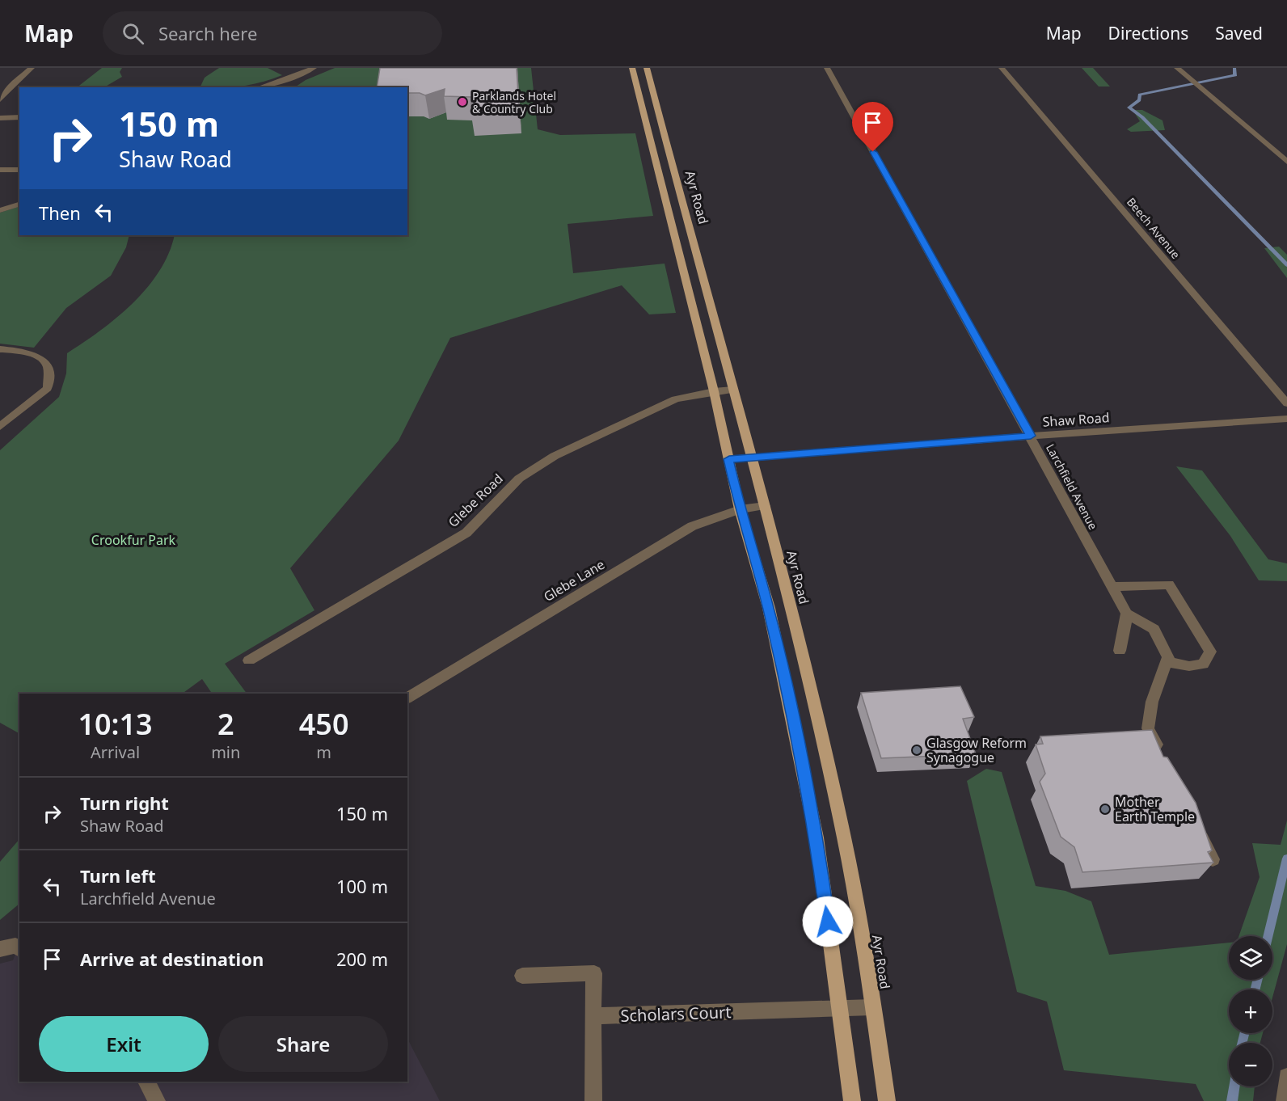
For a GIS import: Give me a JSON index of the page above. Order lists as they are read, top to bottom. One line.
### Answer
{"streets":{"main road":["Ayr Road"],"street":["Beech Avenue","Shaw Road","Larchfield Avenue","Glebe Road","Glebe Lane","Scholars Court"]},"crossings":[["Ayr Road","Shaw Road"],["Ayr Road","Glebe Road"],["Ayr Road","Glebe Lane"],["Ayr Road","Scholars Court"],["Shaw Road","Larchfield Avenue"]],"parks":["Crookfur Park"],"places":["Parklands Hotel & Country Club","Glasgow Reform Synagogue","Mother Earth Temple"],"page":{"header":"Map","search":"Search here","nav":["Map","Directions","Saved"],"turn":["150 m","Shaw Road"],"then":"Then","eta":["10:13","Arrival","2","min","450","m"],"list":[{"name":"Turn right","note":"Shaw Road","value":"150 m"},{"name":"Turn left","note":"Larchfield Avenue","value":"100 m"},{"name":"Arrive at destination","value":"200 m"}],"map_buttons":["+","−"],"buttons":["Exit","Share"]}}
